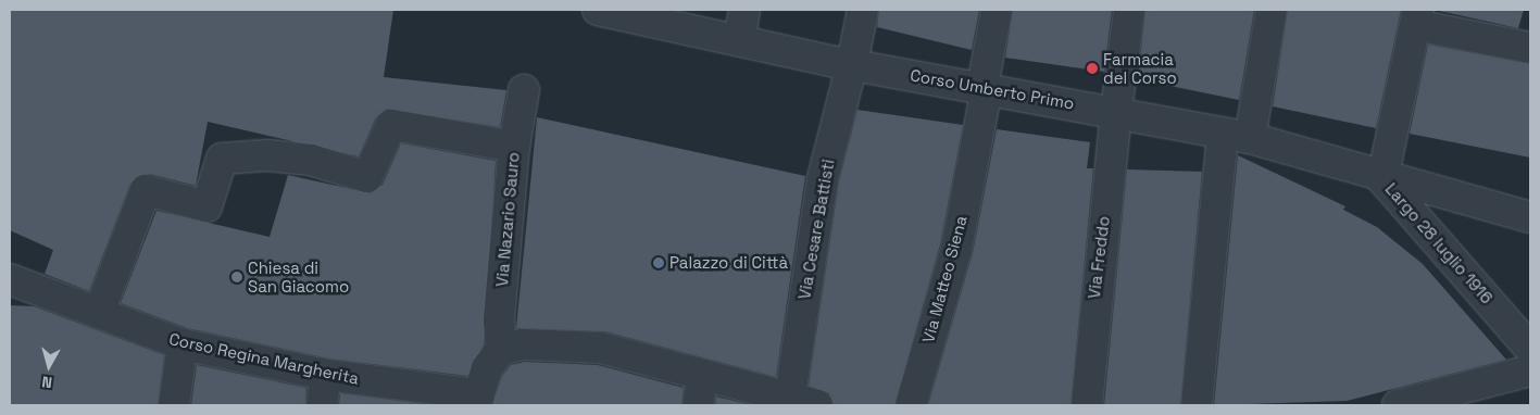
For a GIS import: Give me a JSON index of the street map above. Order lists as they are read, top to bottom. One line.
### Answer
{"streets":{"street":["Corso Umberto Primo","Via Nazario Sauro","Via Cesare Battisti","Largo 28 luglio 1916","Via Freddo","Via Matteo Siena","Corso Regina Margherita"]},"crossings":[["Corso Umberto Primo","Via Cesare Battisti"],["Corso Umberto Primo","Largo 28 luglio 1916"],["Corso Umberto Primo","Via Freddo"],["Corso Umberto Primo","Via Matteo Siena"],["Via Nazario Sauro","Corso Regina Margherita"]],"places":["Farmacia del Corso","Palazzo di Città","Chiesa di San Giacomo"],"north":"bottom"}
